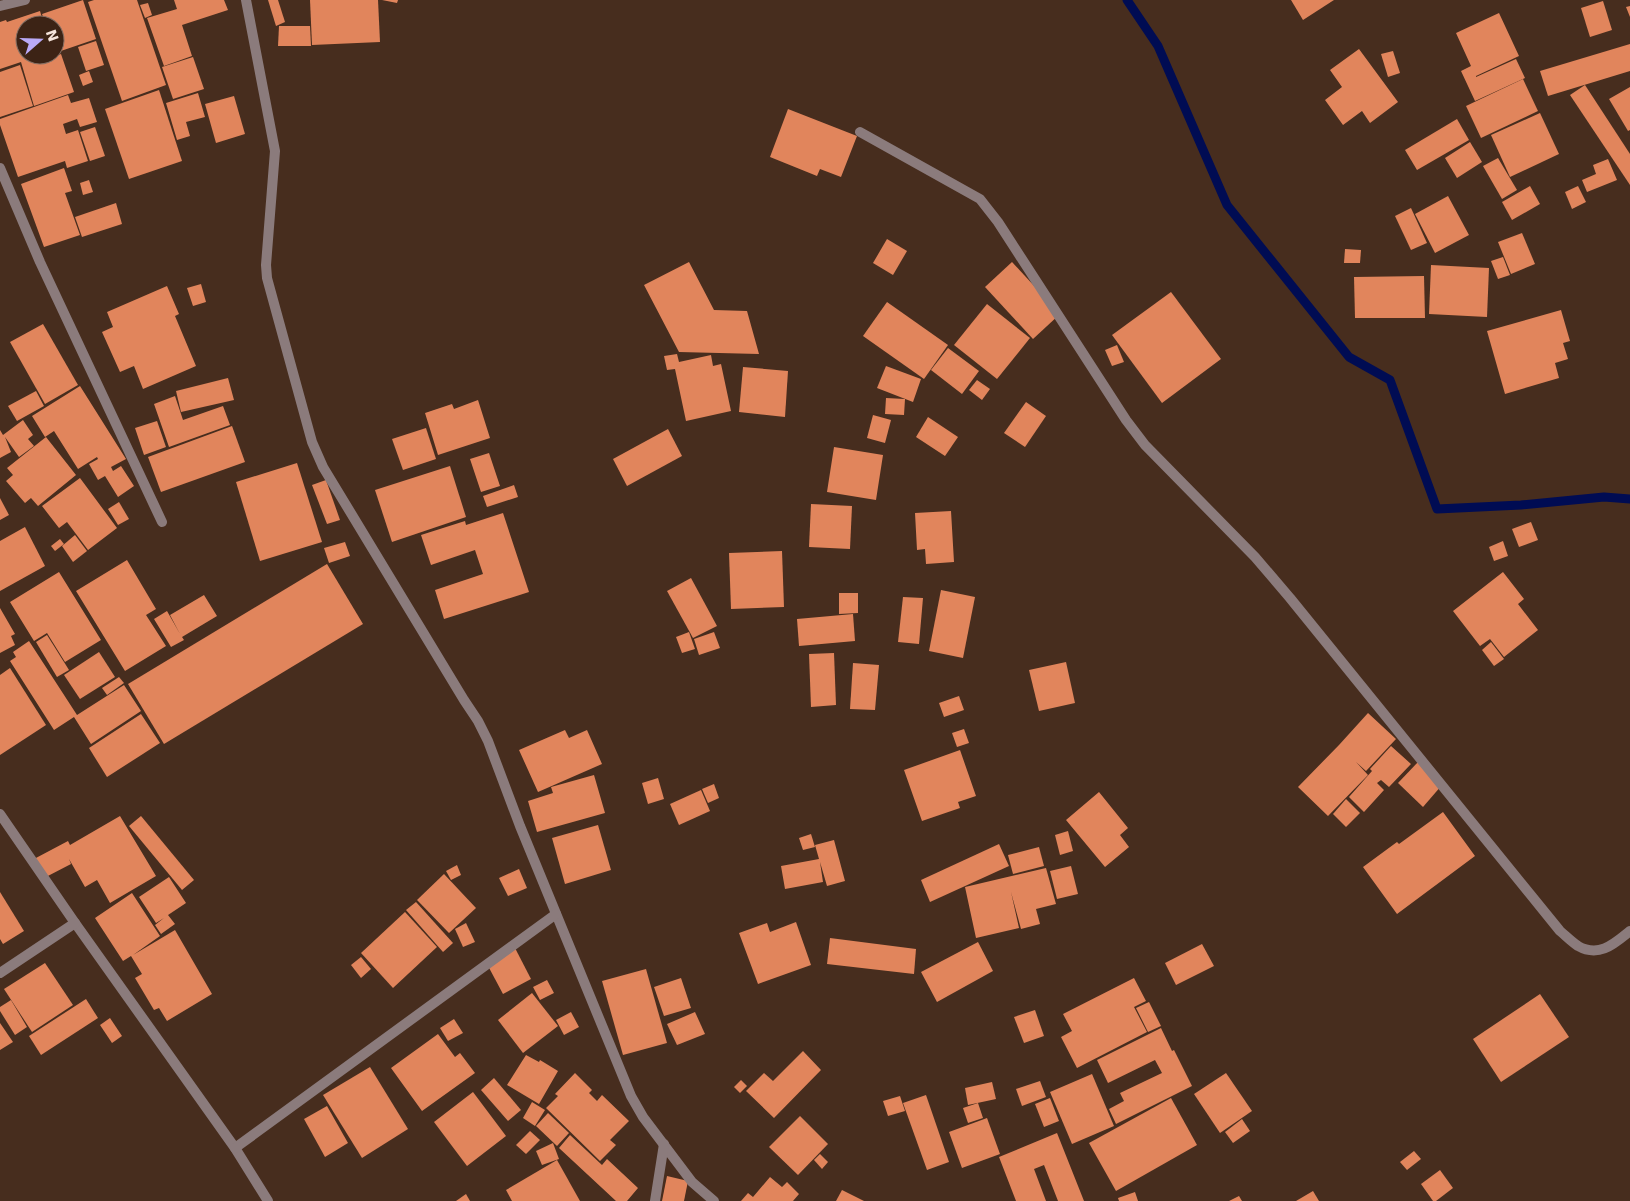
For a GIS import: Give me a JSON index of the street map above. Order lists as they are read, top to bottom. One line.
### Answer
{"north":"right"}
